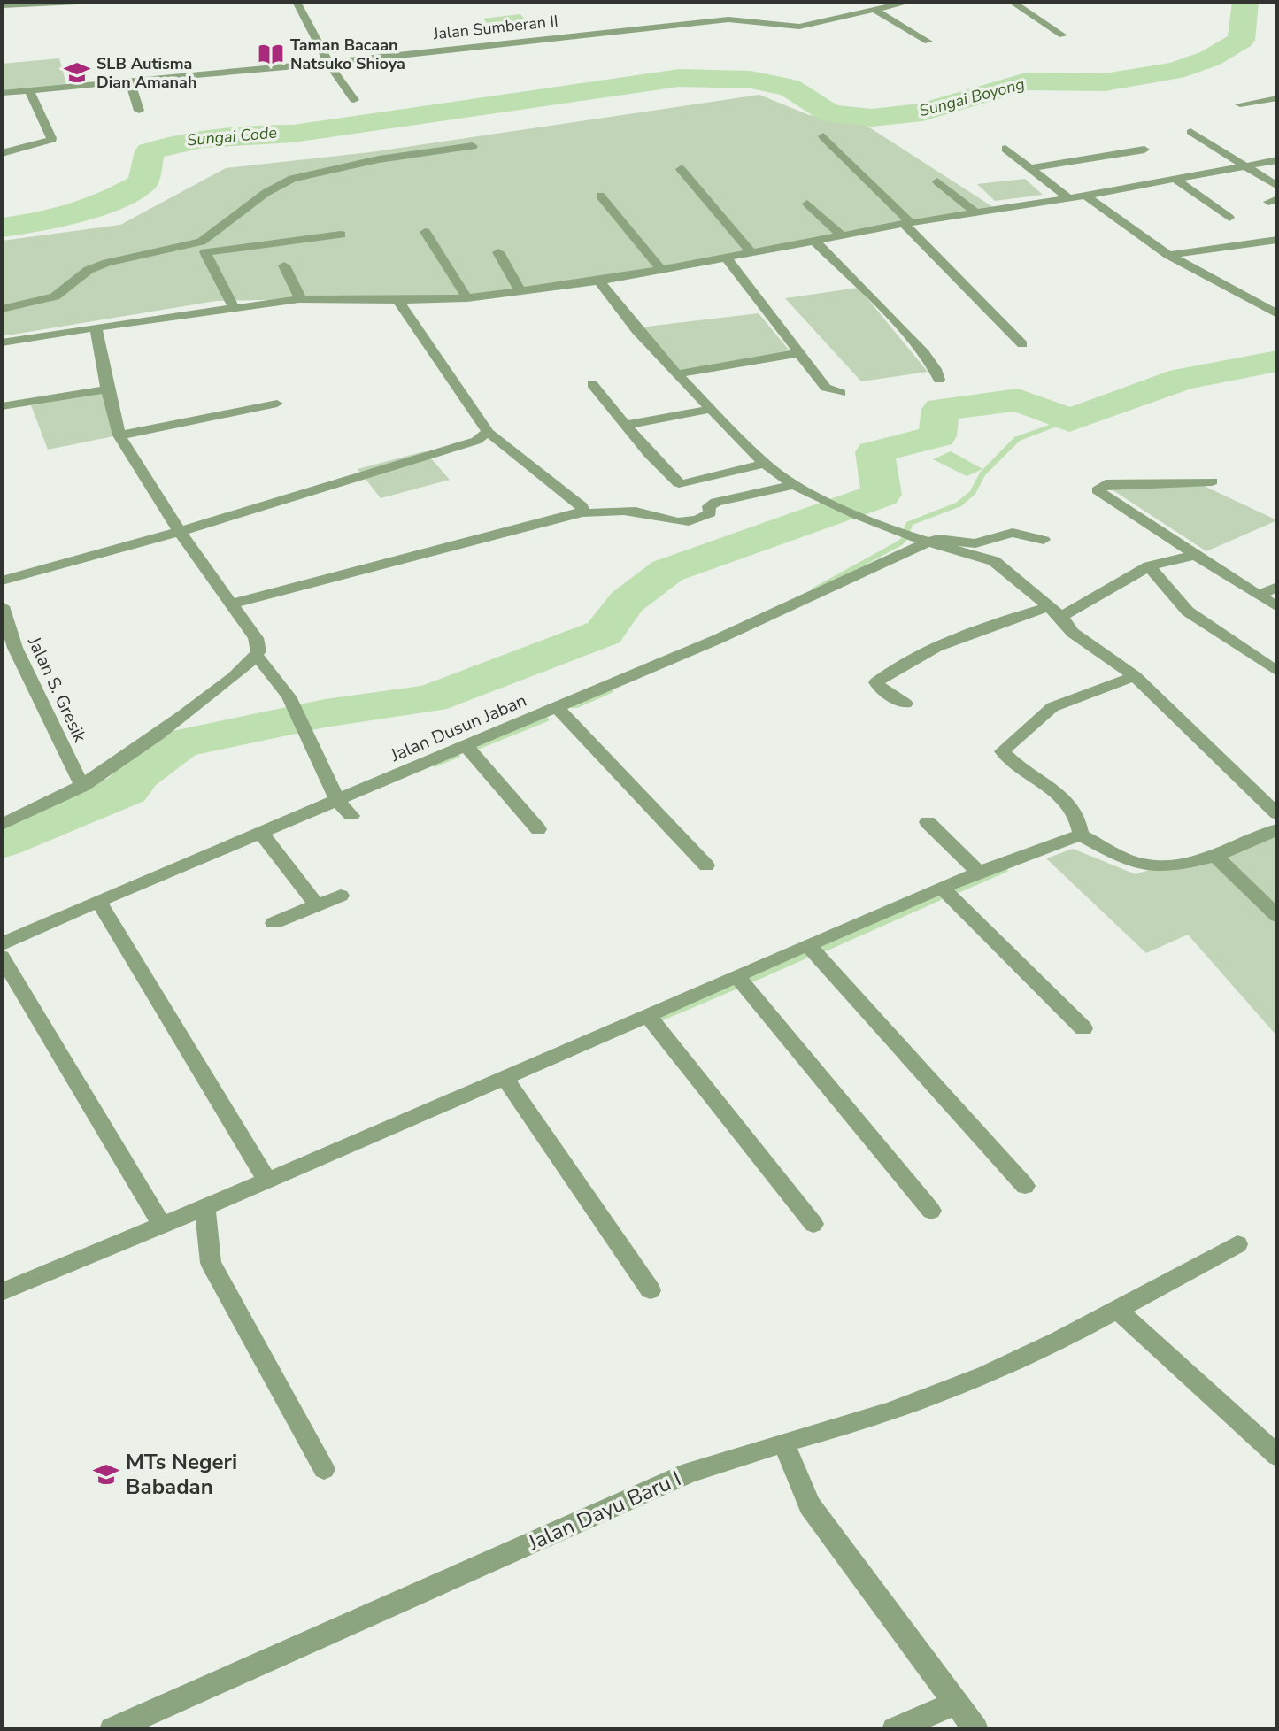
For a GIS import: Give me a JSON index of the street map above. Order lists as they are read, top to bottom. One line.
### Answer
{"streets":{"street":["Jalan Sumberan II","Jalan S. Gresik","Jalan Dusun Jaban","Jalan Dayu Baru I"]},"water":["Sungai Boyong","Sungai Code"],"places":{"library":["Taman Bacaan Natsuko Shioya"],"school or university":["SLB Autisma Dian Amanah","MTs Negeri Babadan"]}}
